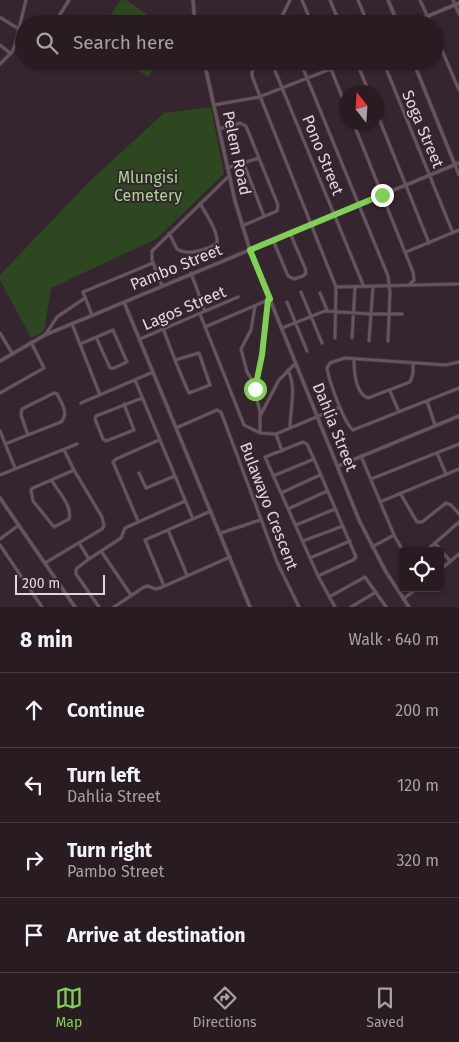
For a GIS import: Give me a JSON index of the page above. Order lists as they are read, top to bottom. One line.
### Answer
{"streets":{"street":["Soga Street","Pelem Road","Pono Street","Pambo Street","Lagos Street","Dahlia Street","Bulawayo Crescent"]},"crossings":[["Soga Street","Pambo Street"],["Pelem Road","Pambo Street"],["Pelem Road","Dahlia Street"],["Pono Street","Pambo Street"],["Pambo Street","Lagos Street"],["Pambo Street","Dahlia Street"],["Pambo Street","Bulawayo Crescent"]],"parks":["Mlungisi Cemetery"],"scale_bar":"200 m","north":"top","page":{"search":"Search here","scale":"200 m","heading":["8 min","Walk · 640 m"],"list":[["Continue","200 m"],["Turn left","Dahlia Street","120 m"],["Turn right","Pambo Street","320 m"],"Arrive at destination"],"nav":["Map","Directions","Saved"]}}
